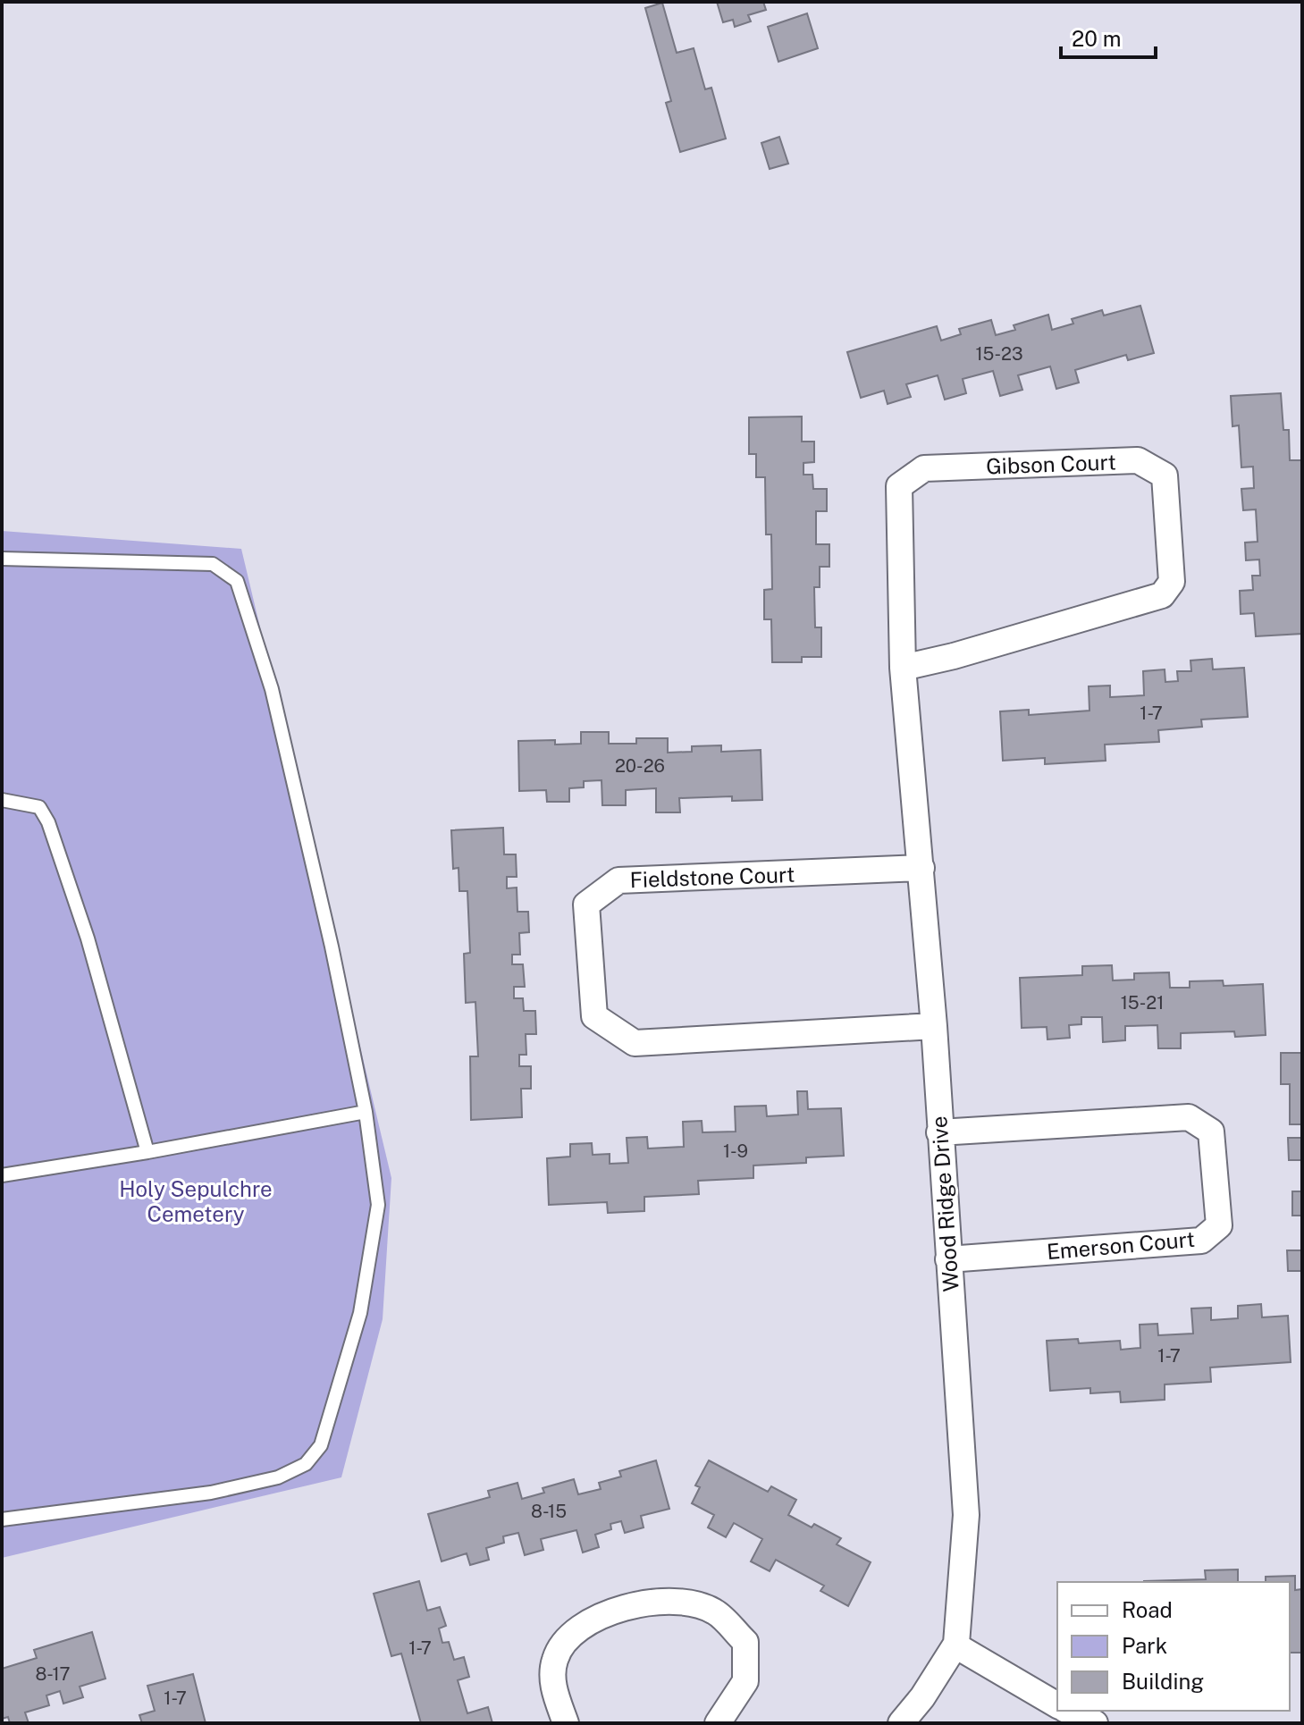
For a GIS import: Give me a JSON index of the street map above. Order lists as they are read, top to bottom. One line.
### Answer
{"streets":{"street":["Gibson Court","Fieldstone Court","Wood Ridge Drive","Emerson Court"]},"crossings":[["Gibson Court","Wood Ridge Drive"],["Fieldstone Court","Wood Ridge Drive"],["Wood Ridge Drive","Emerson Court"]],"parks":["Holy Sepulchre Cemetery"],"house_numbers":["15-23","1-7","20-26","15-21","1-9","1-7","8-15","1-7","8-17","1-7"],"legend":["Road","Park","Building"],"scale_bar":"20 m"}
